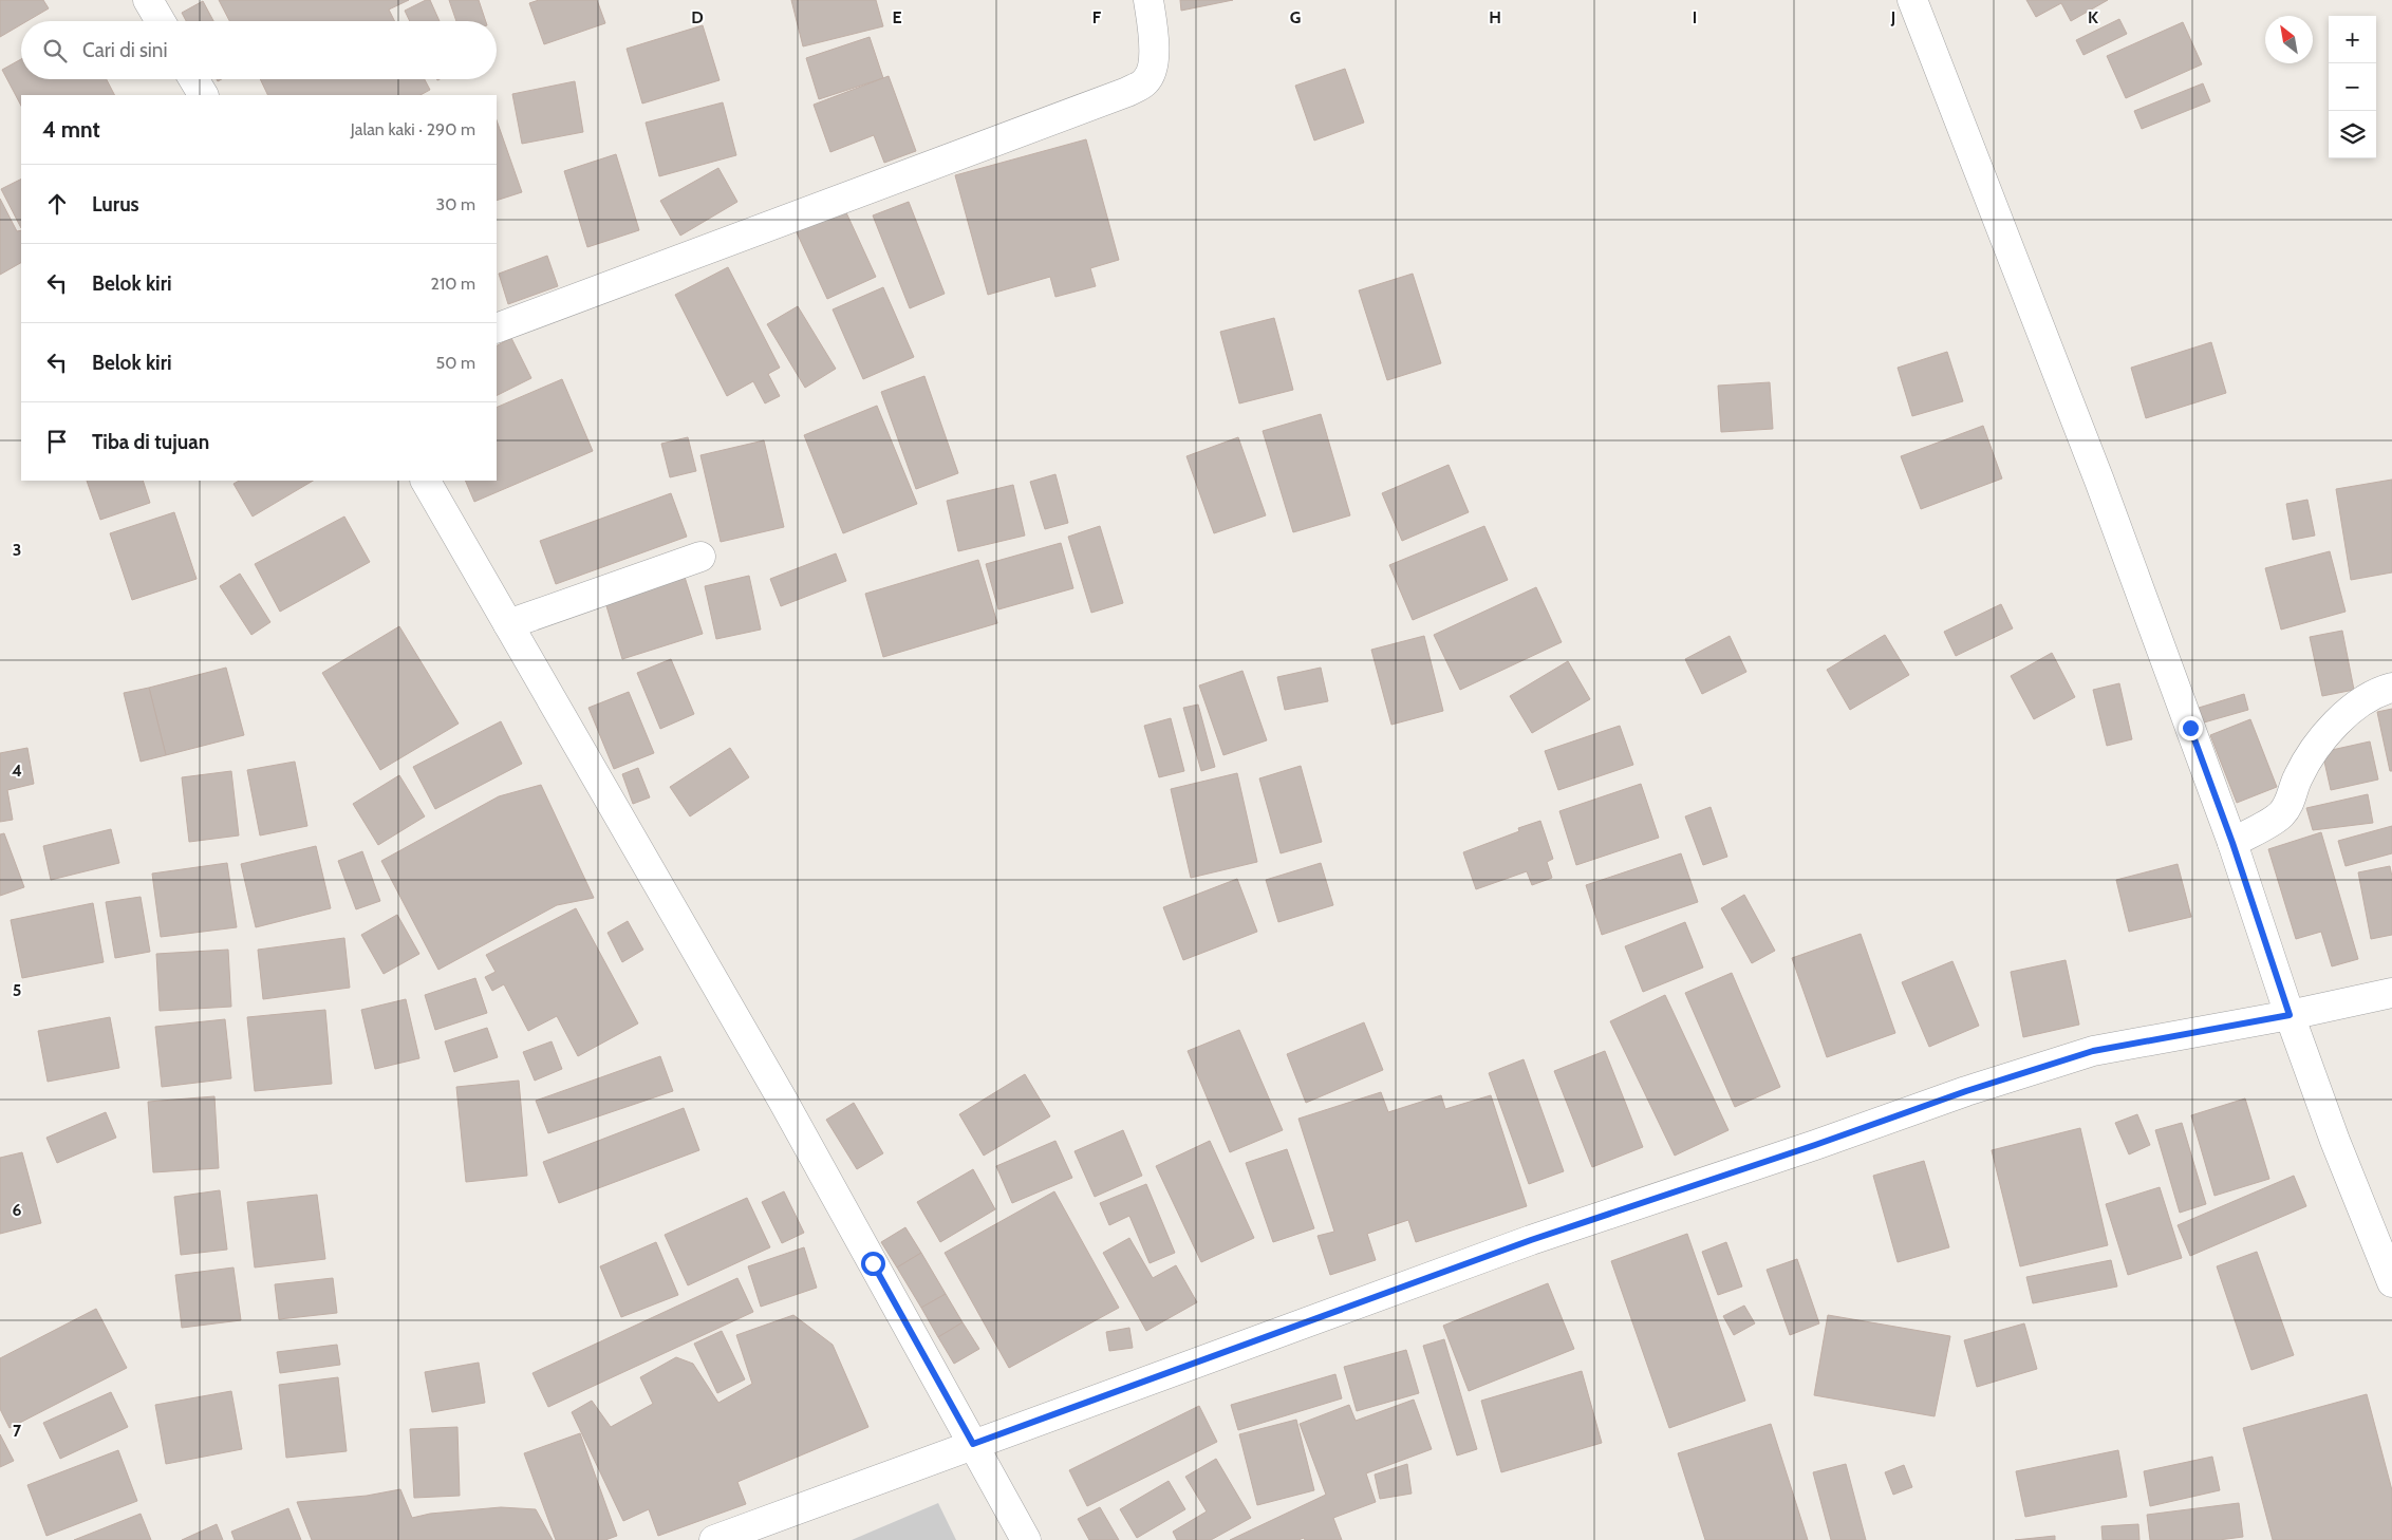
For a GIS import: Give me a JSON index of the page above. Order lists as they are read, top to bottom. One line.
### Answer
{"north":"top left","page":{"map_buttons":["+","−"],"search":"Cari di sini","heading":["4 mnt","Jalan kaki · 290 m"],"list":[["Lurus","30 m"],["Belok kiri","210 m"],["Belok kiri","50 m"],"Tiba di tujuan"]},"grid":{"columns":["D","E","F","G","H","I","J","K"],"rows":["3","4","5","6","7"]}}
